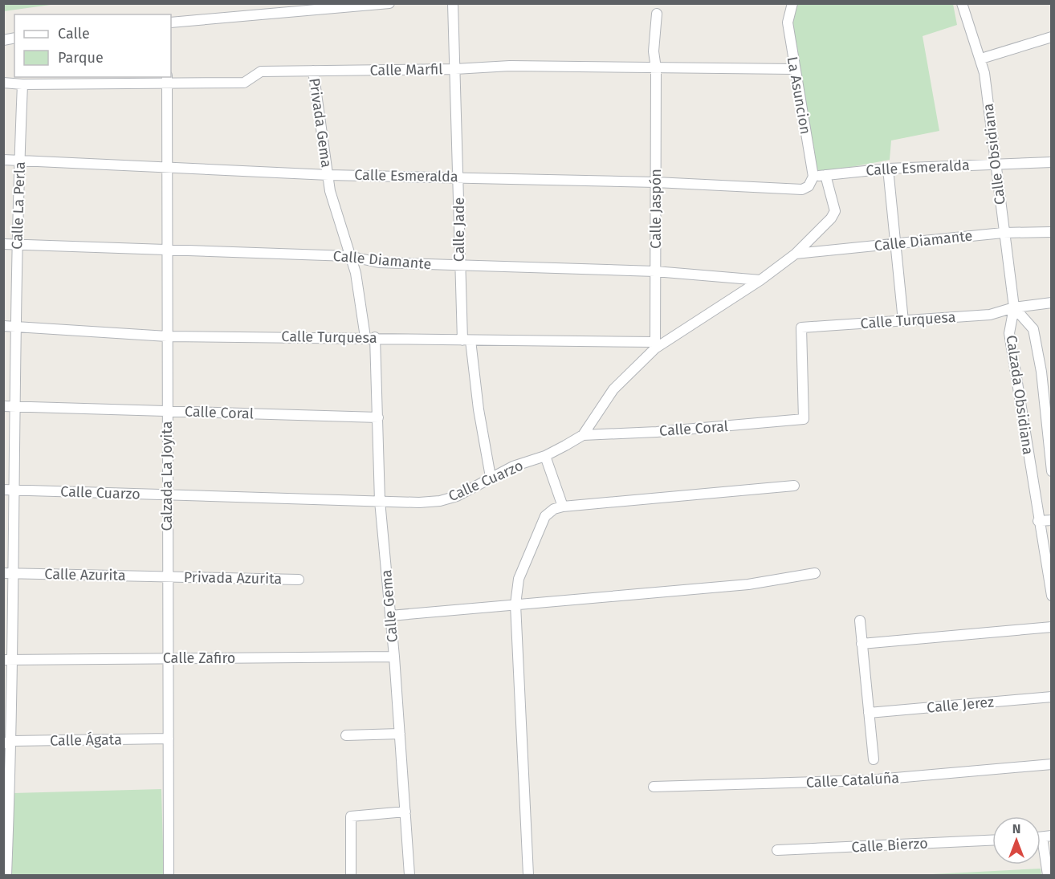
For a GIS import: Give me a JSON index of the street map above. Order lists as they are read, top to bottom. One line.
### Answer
{"streets":{"street":["Calle Marfil","La Asuncion","Privada Gema","Calle Obsidiana","Calle Esmeralda","Calle La Perla","Calle Jaspón","Calle Jade","Calle Diamante","Calle Turquesa","Calzada Obsidiana","Calle Coral","Calzada La Joyita","Calle Cuarzo","Calle Azurita","Privada Azurita","Calle Gema","Calle Zafiro","Calle Jerez","Calle Ágata","Calle Cataluña","Calle Bierzo"]},"crossings":[["Calle Marfil","La Asuncion"],["Calle Marfil","Privada Gema"],["Calle Marfil","Calle La Perla"],["Calle Marfil","Calle Jaspón"],["Calle Marfil","Calle Jade"],["Calle Marfil","Calzada La Joyita"],["La Asuncion","Calle Esmeralda"],["Privada Gema","Calle Esmeralda"],["Privada Gema","Calle Gema"],["Calle Obsidiana","Calle Esmeralda"],["Calle Obsidiana","Calle Diamante"],["Calle Obsidiana","Calle Turquesa"],["Calle Obsidiana","Calzada Obsidiana"],["Calle Esmeralda","Calle La Perla"],["Calle Esmeralda","Calle Jaspón"],["Calle Esmeralda","Calle Jade"],["Calle Esmeralda","Calzada La Joyita"],["Calle Esmeralda","Calle Cuarzo"],["Calle Esmeralda","Calle Gema"],["Calle La Perla","Calle Diamante"],["Calle La Perla","Calle Turquesa"],["Calle La Perla","Calle Coral"],["Calle La Perla","Calle Cuarzo"],["Calle La Perla","Calle Azurita"],["Calle La Perla","Calle Zafiro"],["Calle La Perla","Calle Ágata"],["Calle Jaspón","Calle Diamante"],["Calle Jaspón","Calle Turquesa"],["Calle Jaspón","Calle Cuarzo"],["Calle Jade","Calle Diamante"],["Calle Jade","Calle Turquesa"],["Calle Jade","Calle Cuarzo"],["Calle Diamante","Calzada La Joyita"],["Calle Diamante","Calle Cuarzo"],["Calle Diamante","Calle Gema"],["Calle Turquesa","Calzada Obsidiana"],["Calle Turquesa","Calle Coral"],["Calle Turquesa","Calzada La Joyita"],["Calle Turquesa","Calle Cuarzo"],["Calle Turquesa","Calle Gema"],["Calle Coral","Calzada La Joyita"],["Calle Coral","Calle Cuarzo"],["Calle Coral","Calle Gema"],["Calzada La Joyita","Calle Cuarzo"],["Calzada La Joyita","Calle Azurita"],["Calzada La Joyita","Privada Azurita"],["Calzada La Joyita","Calle Zafiro"],["Calzada La Joyita","Calle Ágata"],["Calle Cuarzo","Calle Gema"],["Calle Azurita","Privada Azurita"],["Calle Gema","Calle Zafiro"]],"legend":["Calle","Parque"],"north":"top"}
